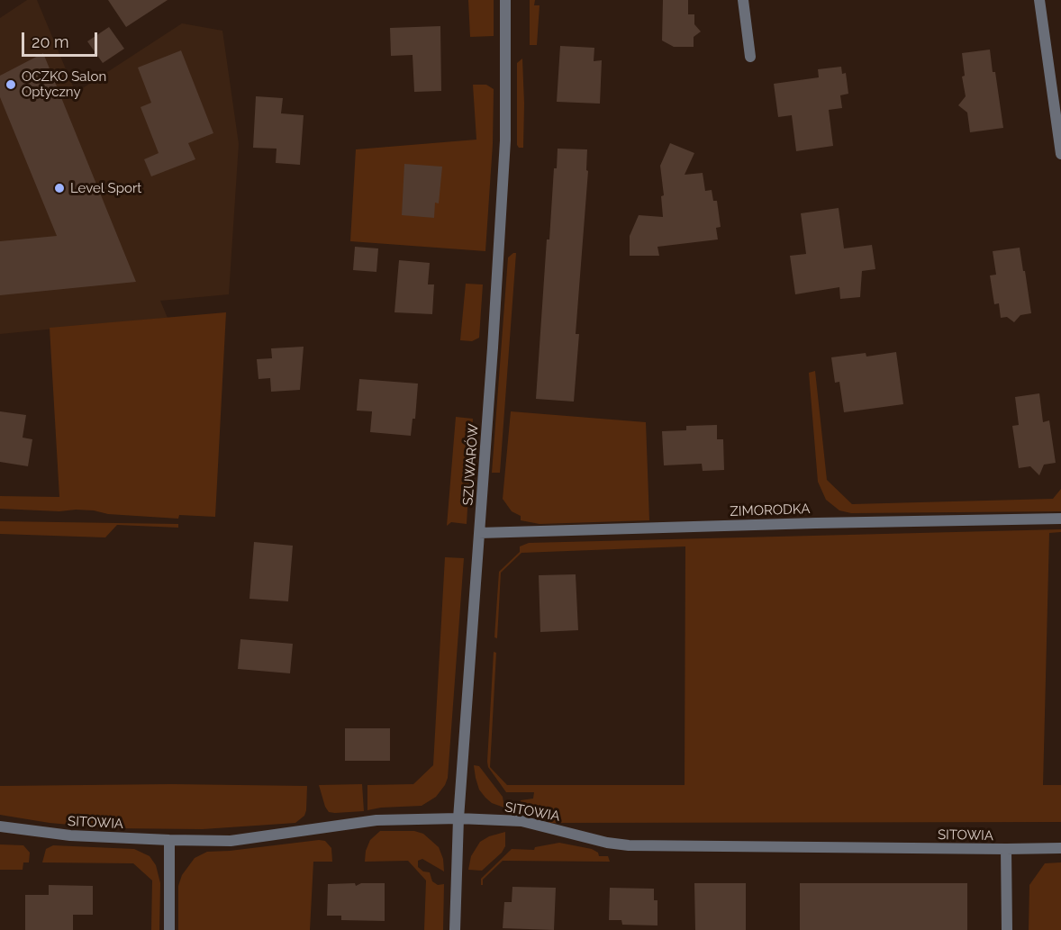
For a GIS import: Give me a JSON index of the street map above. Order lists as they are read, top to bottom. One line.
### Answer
{"streets":{"street":["SZUWARÓW","ZIMORODKA","SITOWIA"]},"crossings":[["SZUWARÓW","ZIMORODKA"],["SZUWARÓW","SITOWIA"]],"places":["OCZKO Salon Optyczny","Level Sport"],"scale_bar":"20 m"}
